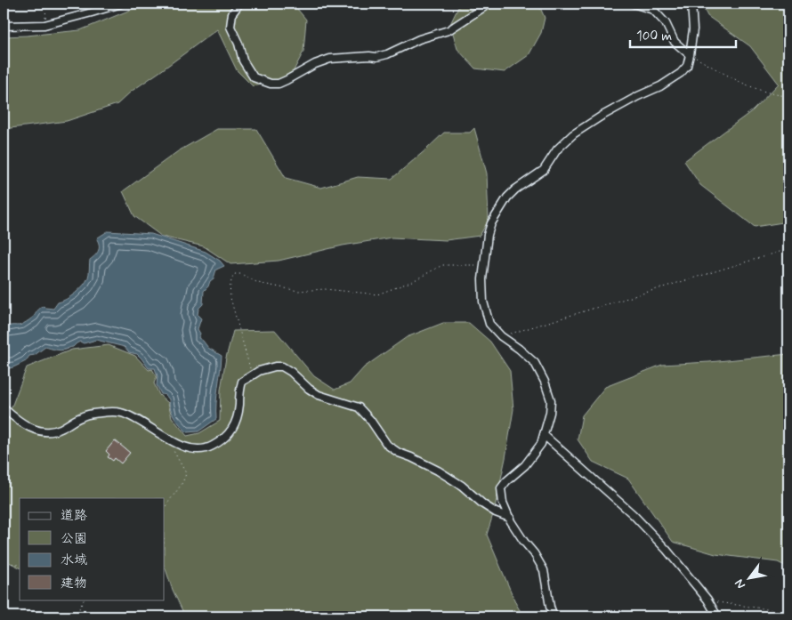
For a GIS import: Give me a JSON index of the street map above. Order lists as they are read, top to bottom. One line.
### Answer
{"legend":["道路","公園","水域","建物"],"scale_bar":"100 m","north":"bottom left"}
